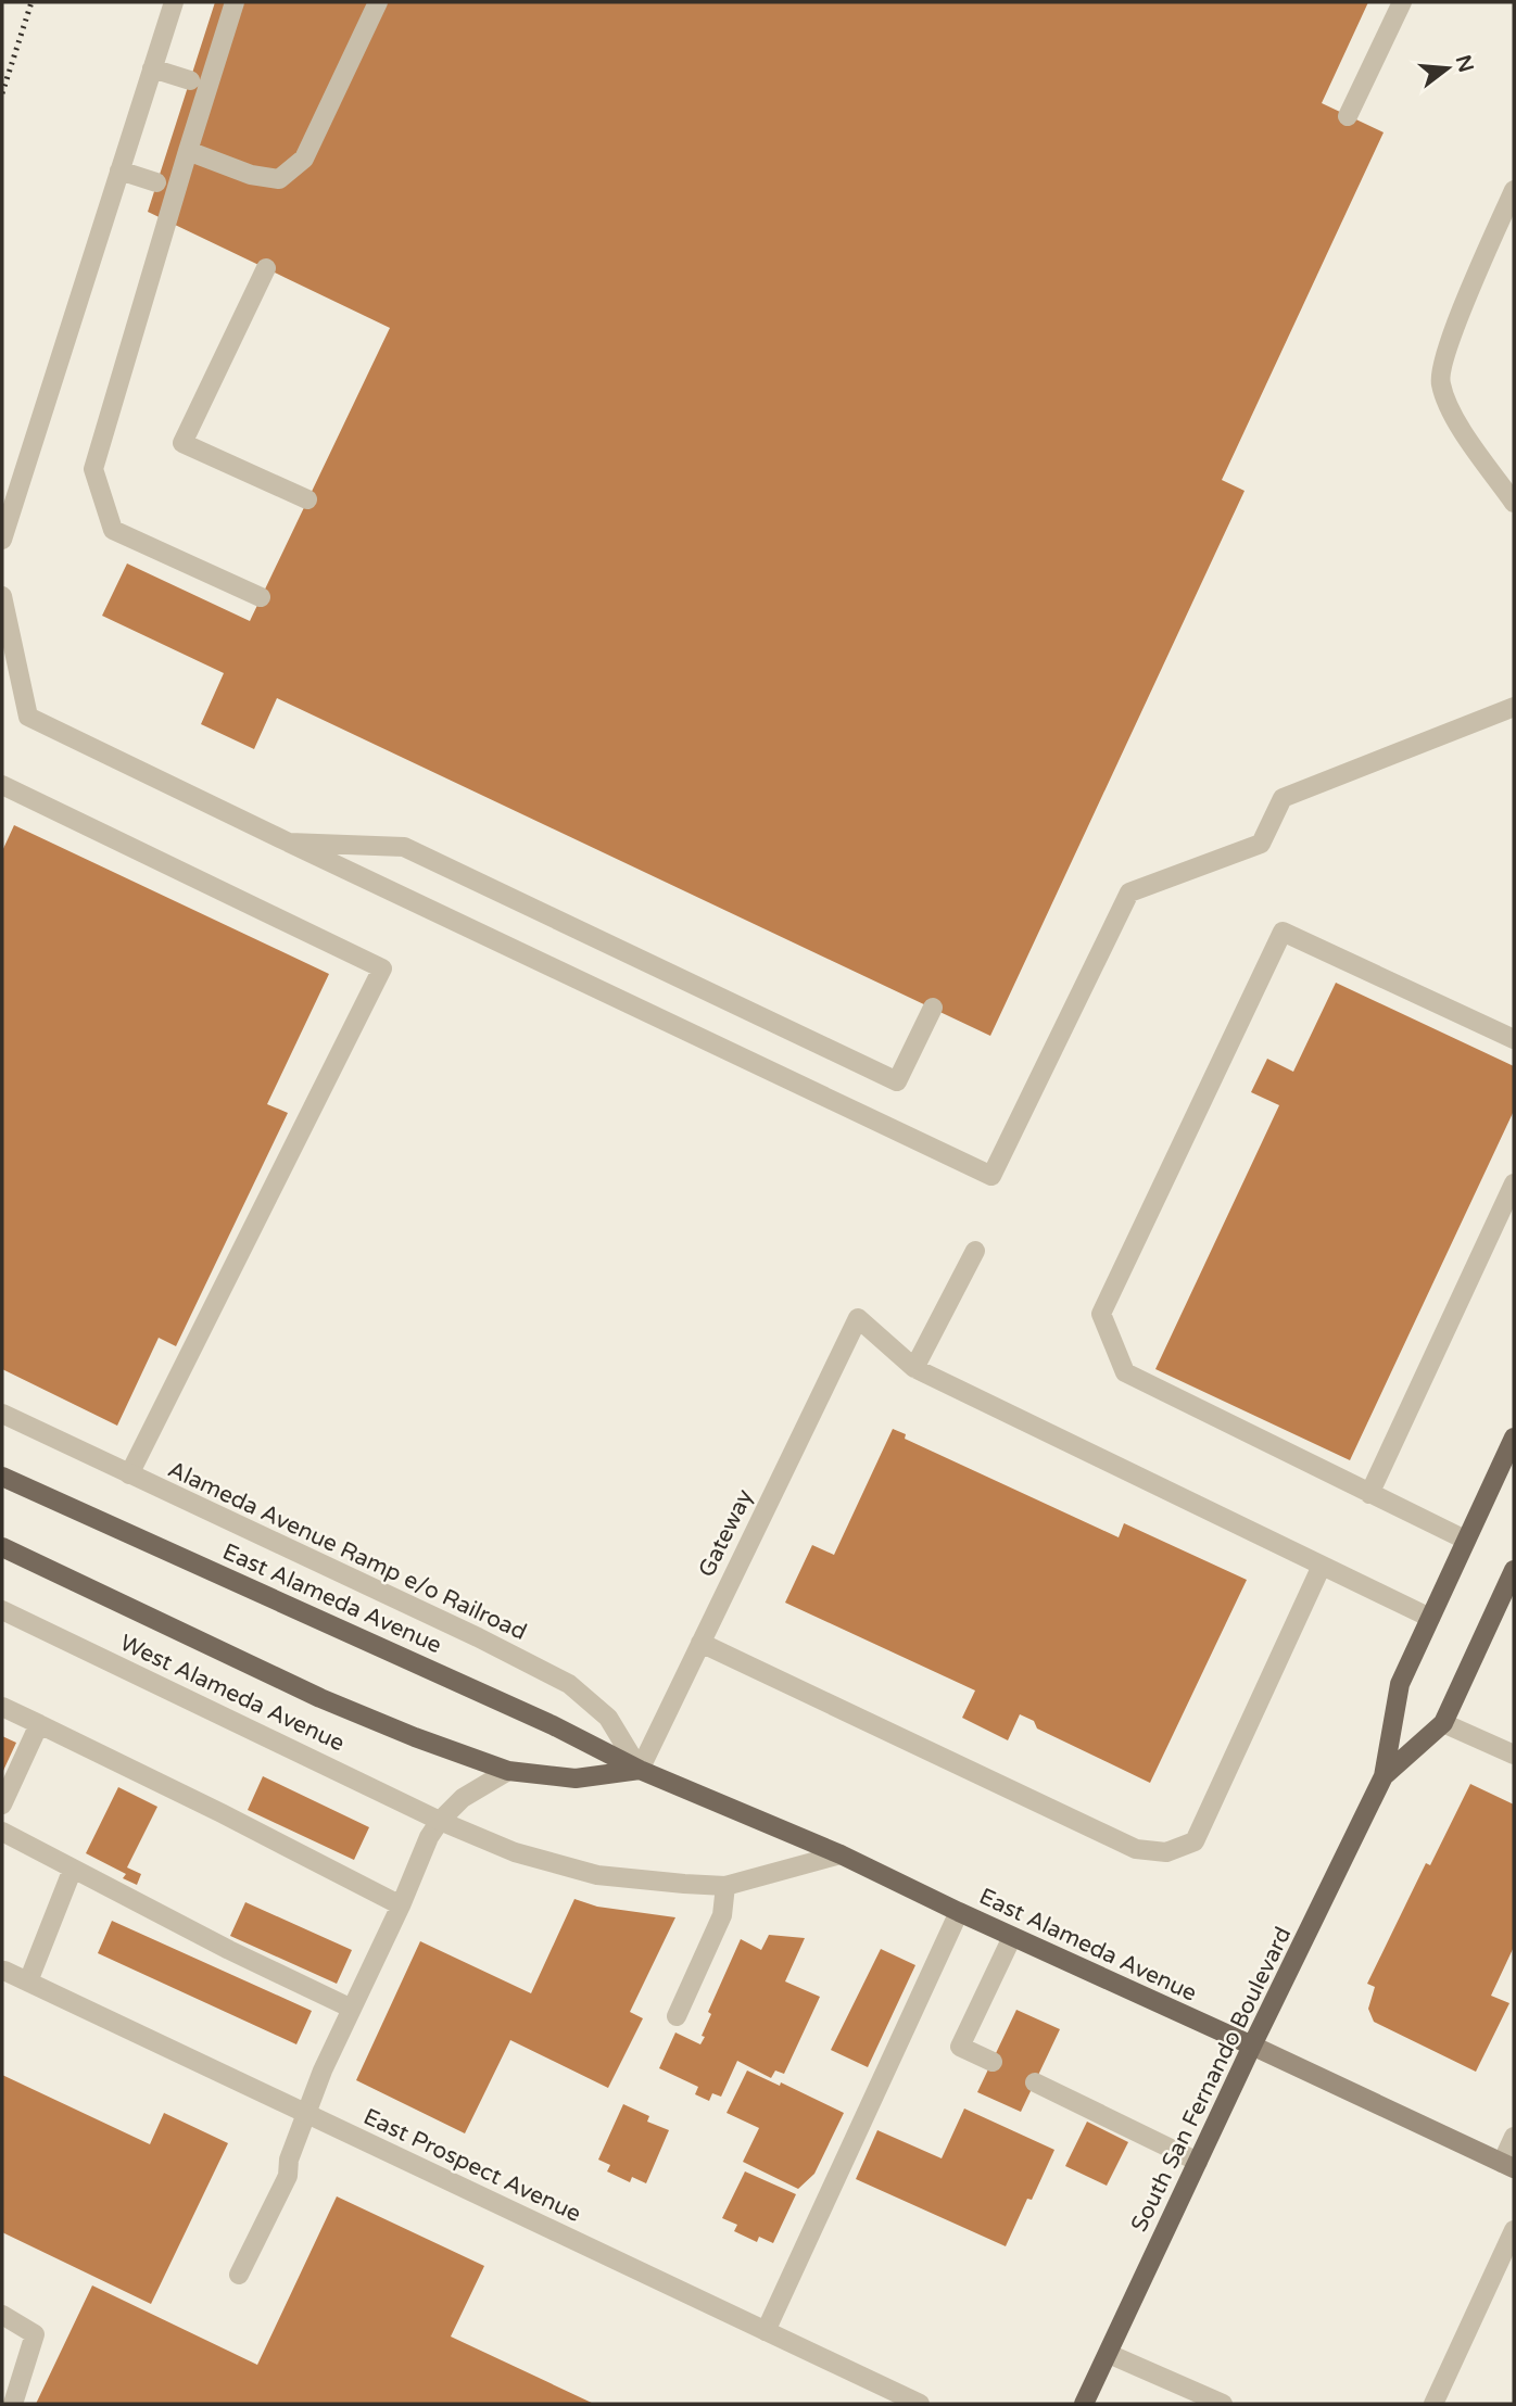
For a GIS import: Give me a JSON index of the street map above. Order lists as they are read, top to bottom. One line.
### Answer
{"streets":{"main road":["East Alameda Avenue","South San Fernando Boulevard"],"street":["Gateway","Alameda Avenue Ramp e/o Railroad","West Alameda Avenue","East Prospect Avenue"]},"crossings":[["Gateway","Alameda Avenue Ramp e/o Railroad"],["Gateway","East Alameda Avenue"],["Alameda Avenue Ramp e/o Railroad","East Alameda Avenue"],["East Alameda Avenue","West Alameda Avenue"],["East Alameda Avenue","South San Fernando Boulevard"]],"north":"right"}
